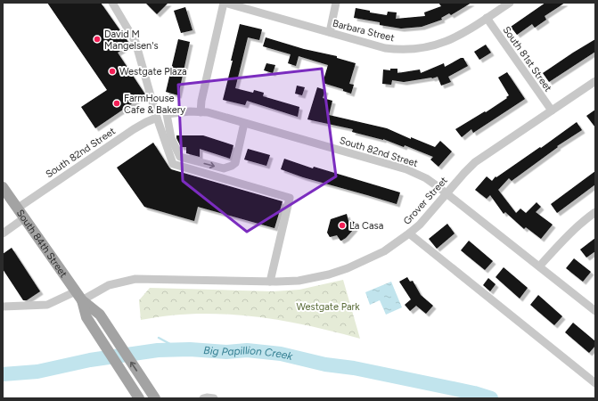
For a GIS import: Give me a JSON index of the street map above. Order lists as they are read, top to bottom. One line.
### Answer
{"streets":{"main road":["South 84th Street"],"street":["Barbara Street","South 81st Street","South 82nd Street","Grover Street"]},"crossings":[["Barbara Street","South 81st Street"],["South 81st Street","Grover Street"],["South 82nd Street","Grover Street"],["South 82nd Street","South 84th Street"],["Grover Street","South 84th Street"]],"water":["Big Papillion Creek"],"parks":["Westgate Park"],"places":["David M Mangelsen's","Westgate Plaza","FarmHouse Cafe & Bakery","La Casa"]}
